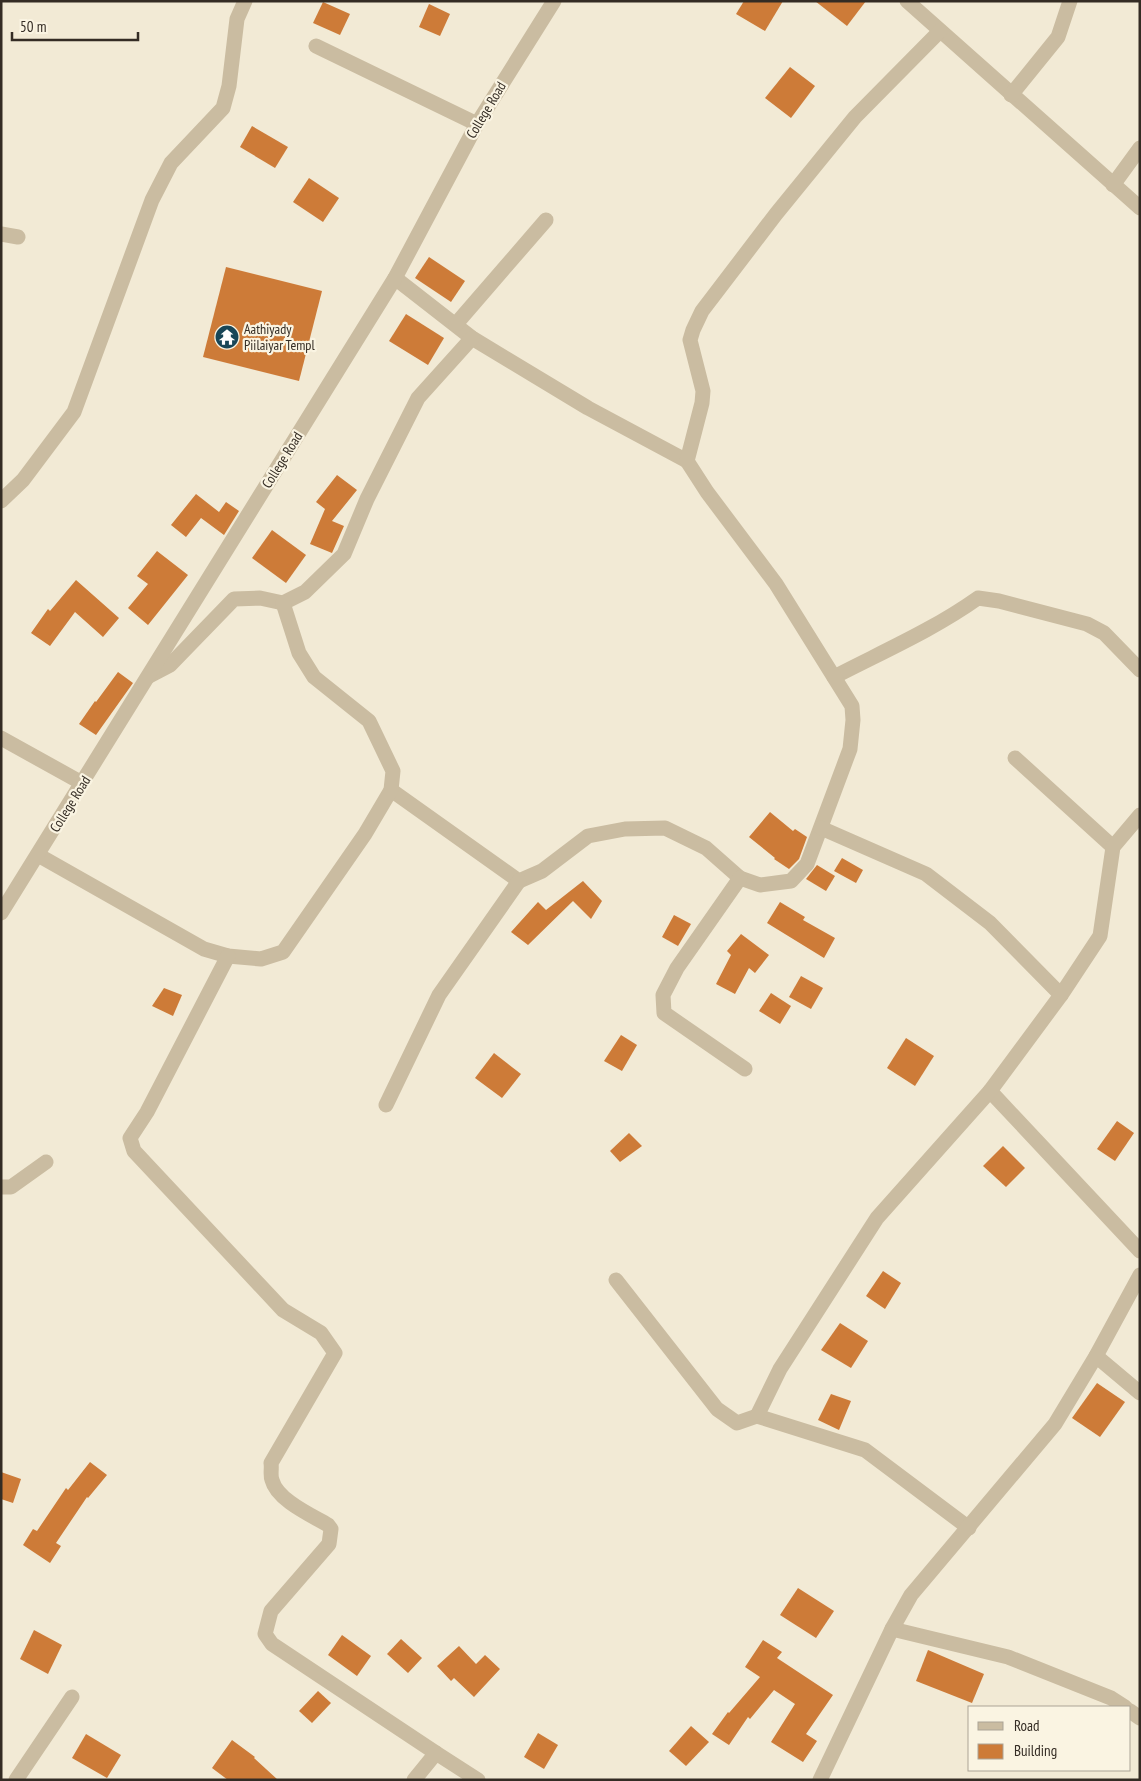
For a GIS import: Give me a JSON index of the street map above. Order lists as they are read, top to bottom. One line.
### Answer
{"streets":{"street":["College Road"]},"places":{"temple":["Aathiyady Piilaiyar Templ"]},"legend":["Road","Building"],"scale_bar":"50 m"}
